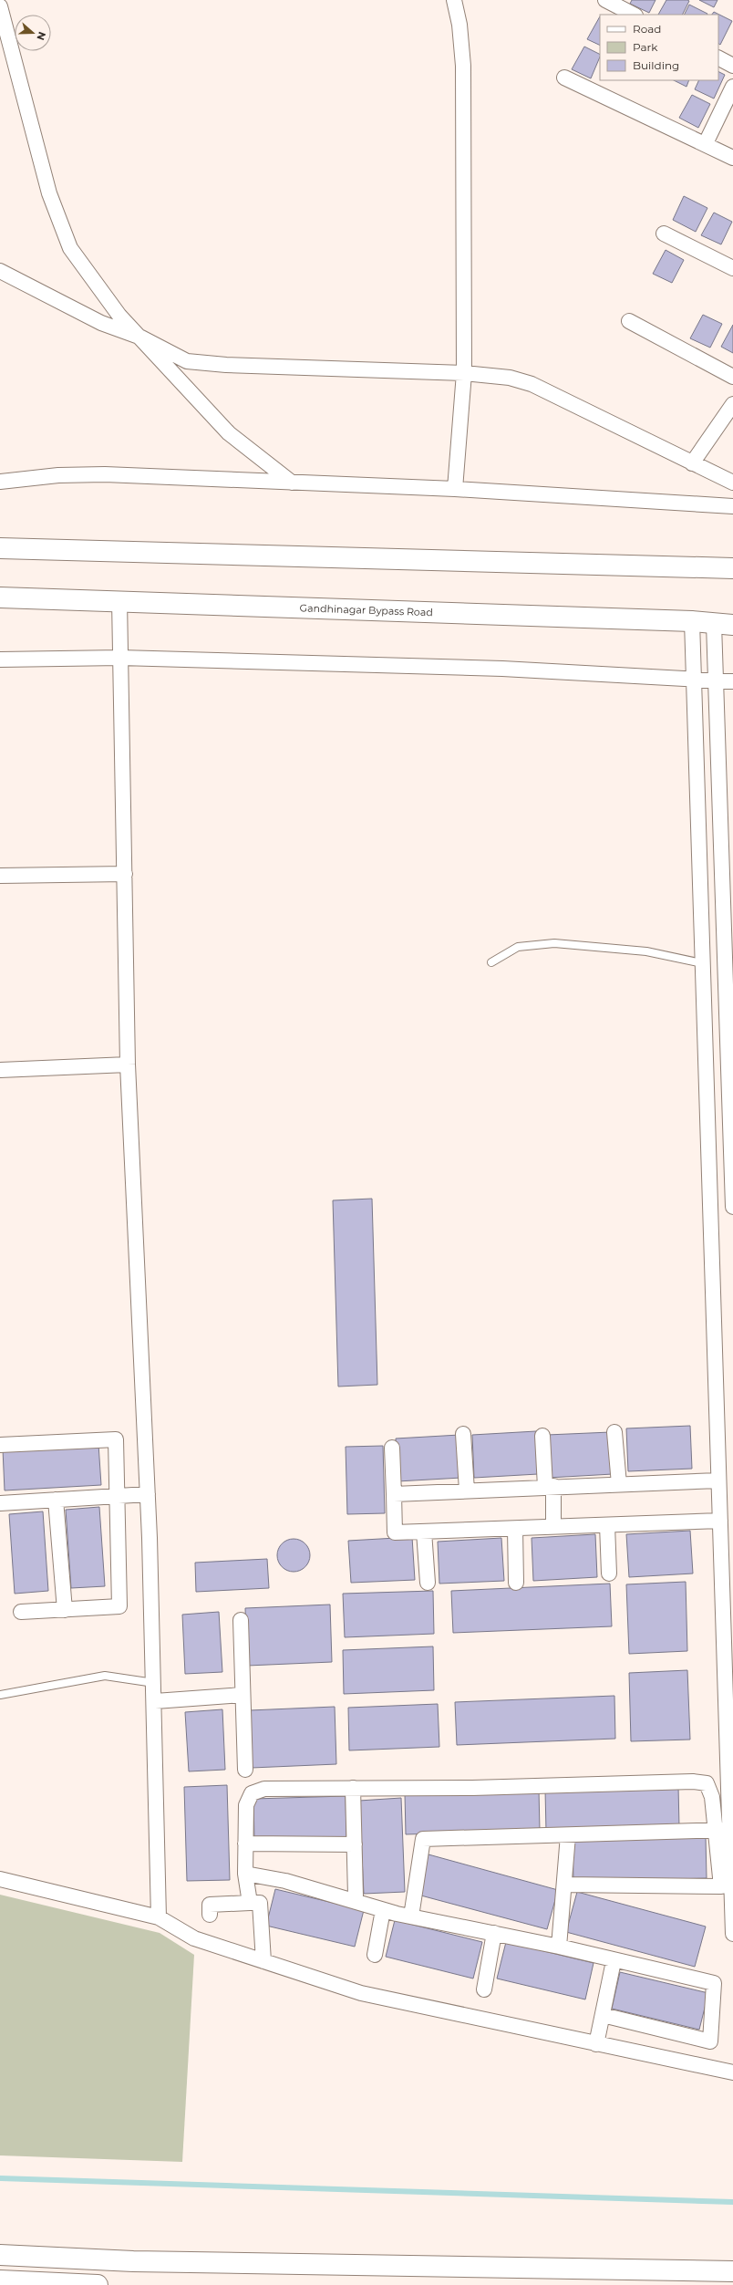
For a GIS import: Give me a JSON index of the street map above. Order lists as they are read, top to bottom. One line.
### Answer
{"streets":{"main road":["Gandhinagar Bypass Road"]},"legend":["Road","Park","Building"],"north":"right"}
